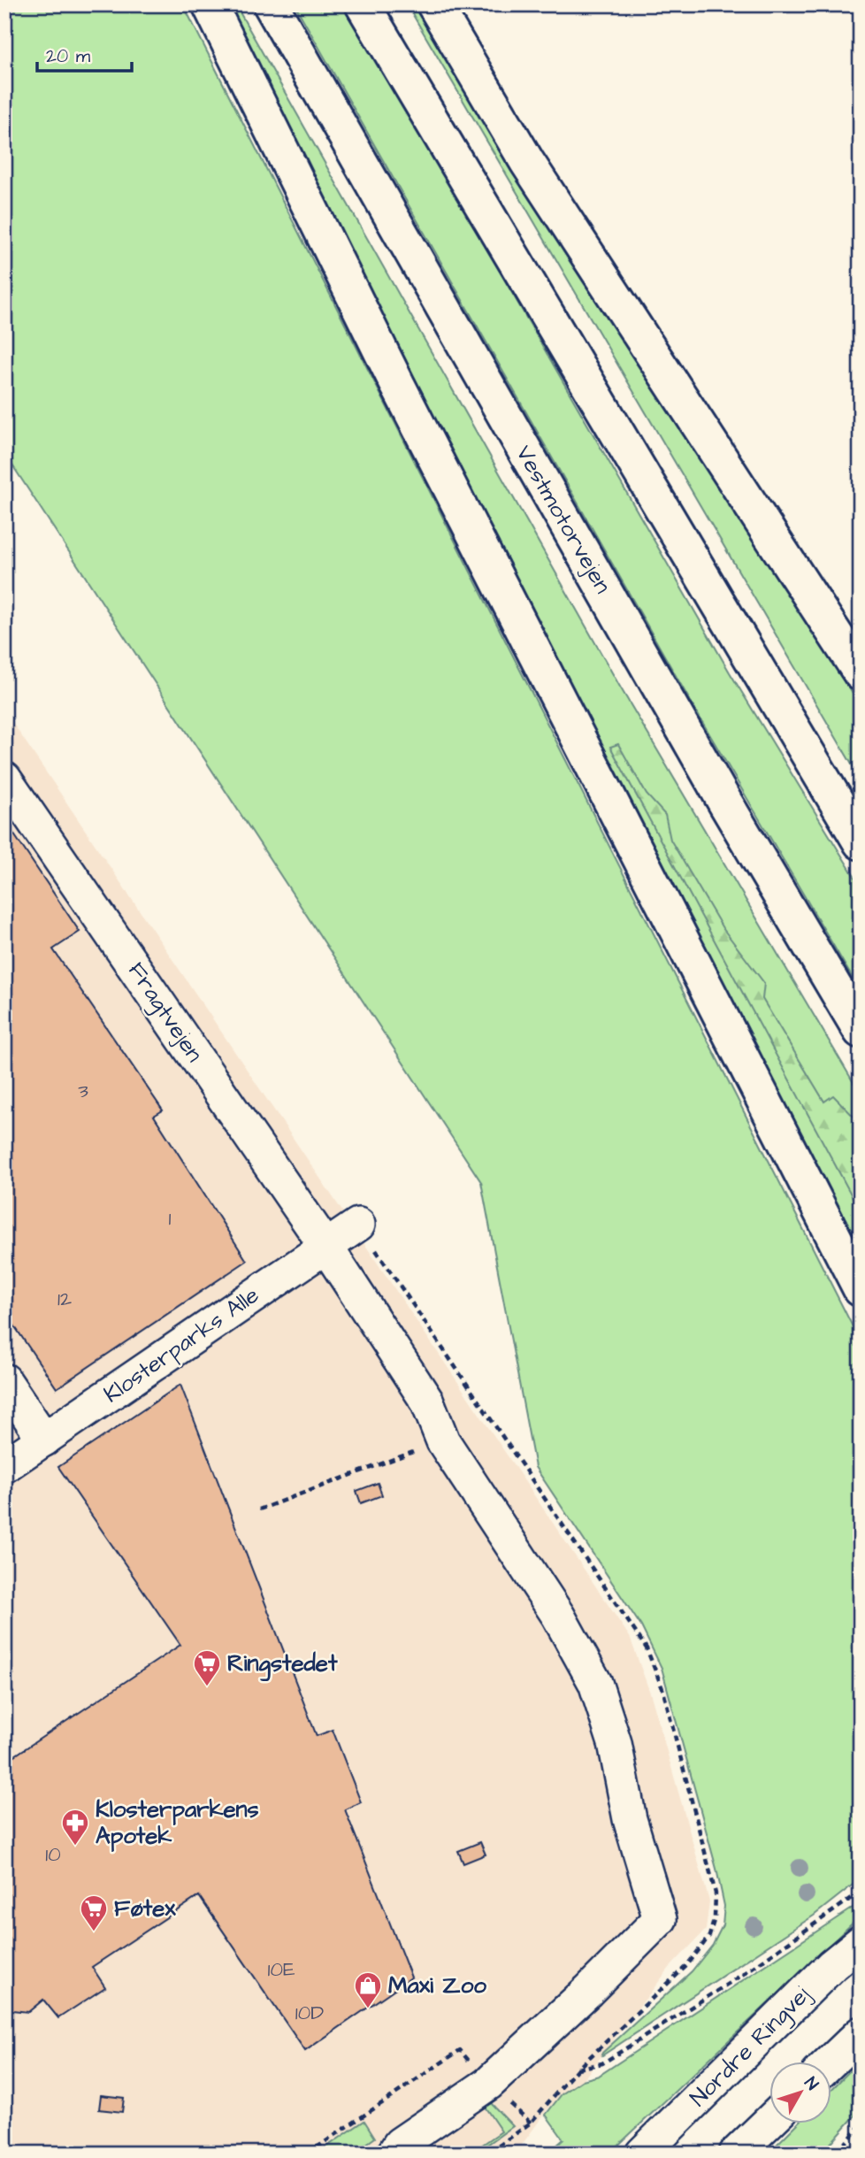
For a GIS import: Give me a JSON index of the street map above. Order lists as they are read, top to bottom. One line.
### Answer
{"streets":{"highway":["Vestmotorvejen"],"street":["Fragtvejen","Klosterparks Alle","Nordre Ringvej"]},"crossings":[["Fragtvejen","Klosterparks Alle"]],"places":{"supermarket":["Ringstedet","Føtex"],"pharmacy":["Klosterparkens Apotek"],"shop":["Maxi Zoo"]},"house_numbers":["3","1","12","10","10E","10D"],"scale_bar":"20 m","north":"top right"}
